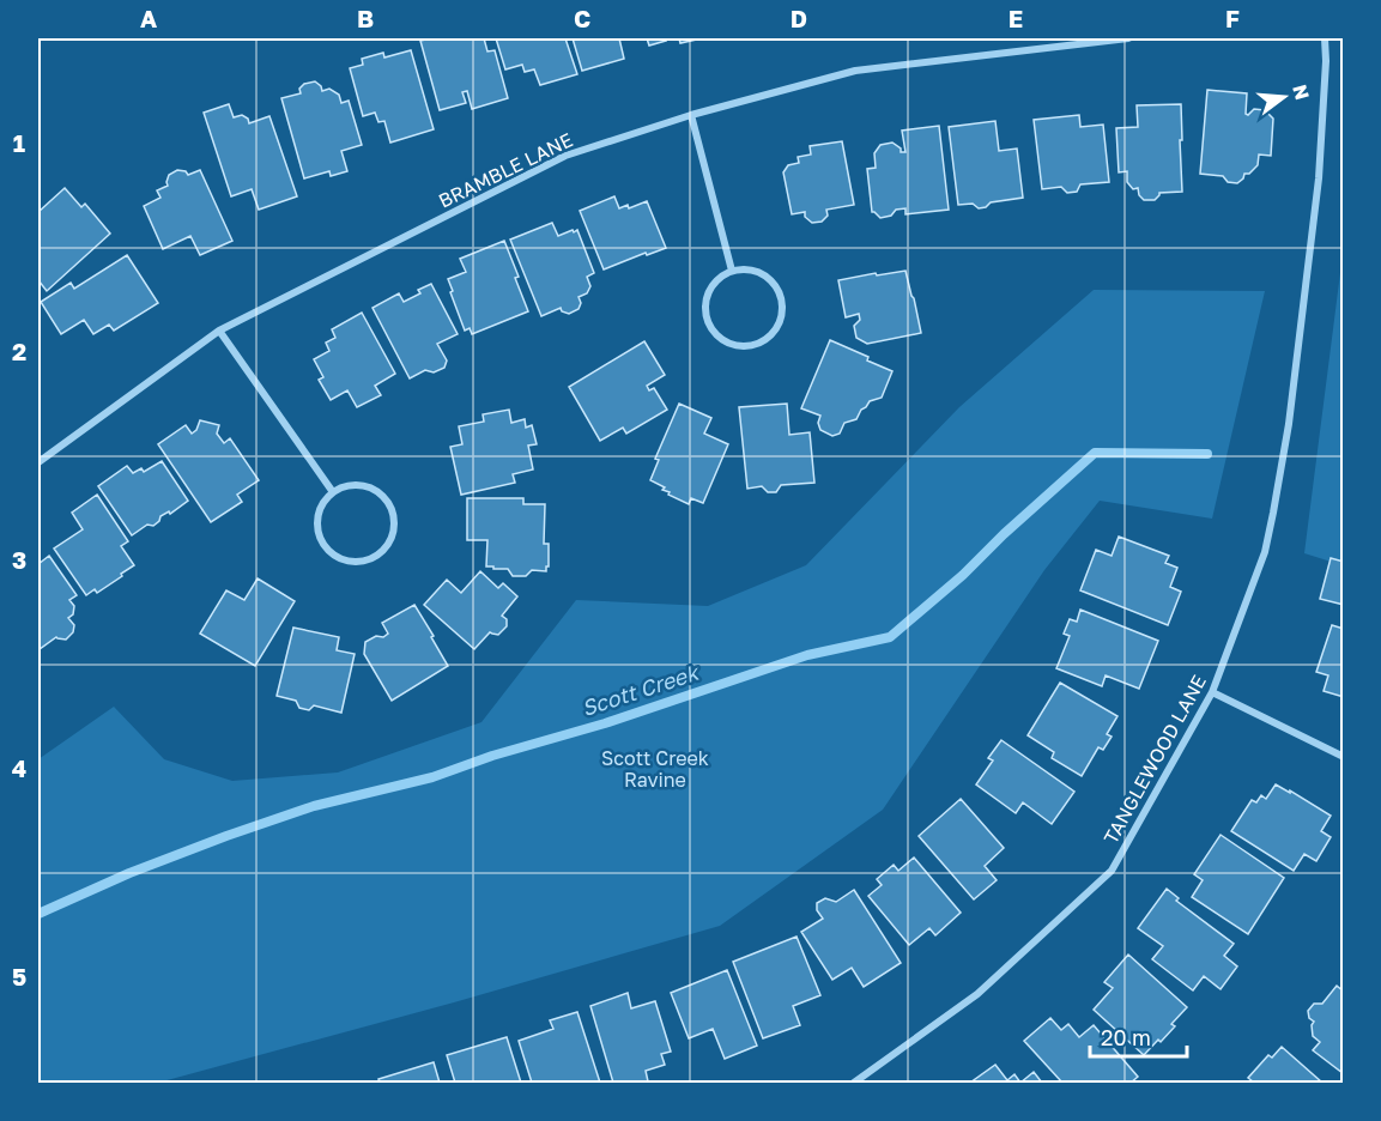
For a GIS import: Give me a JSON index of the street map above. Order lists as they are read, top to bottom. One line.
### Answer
{"streets":{"street":["BRAMBLE LANE","TANGLEWOOD LANE"]},"water":["Scott Creek"],"parks":["Scott Creek Ravine"],"scale_bar":"20 m","north":"right","grid":{"columns":["A","B","C","D","E","F"],"rows":["1","2","3","4","5"]}}
